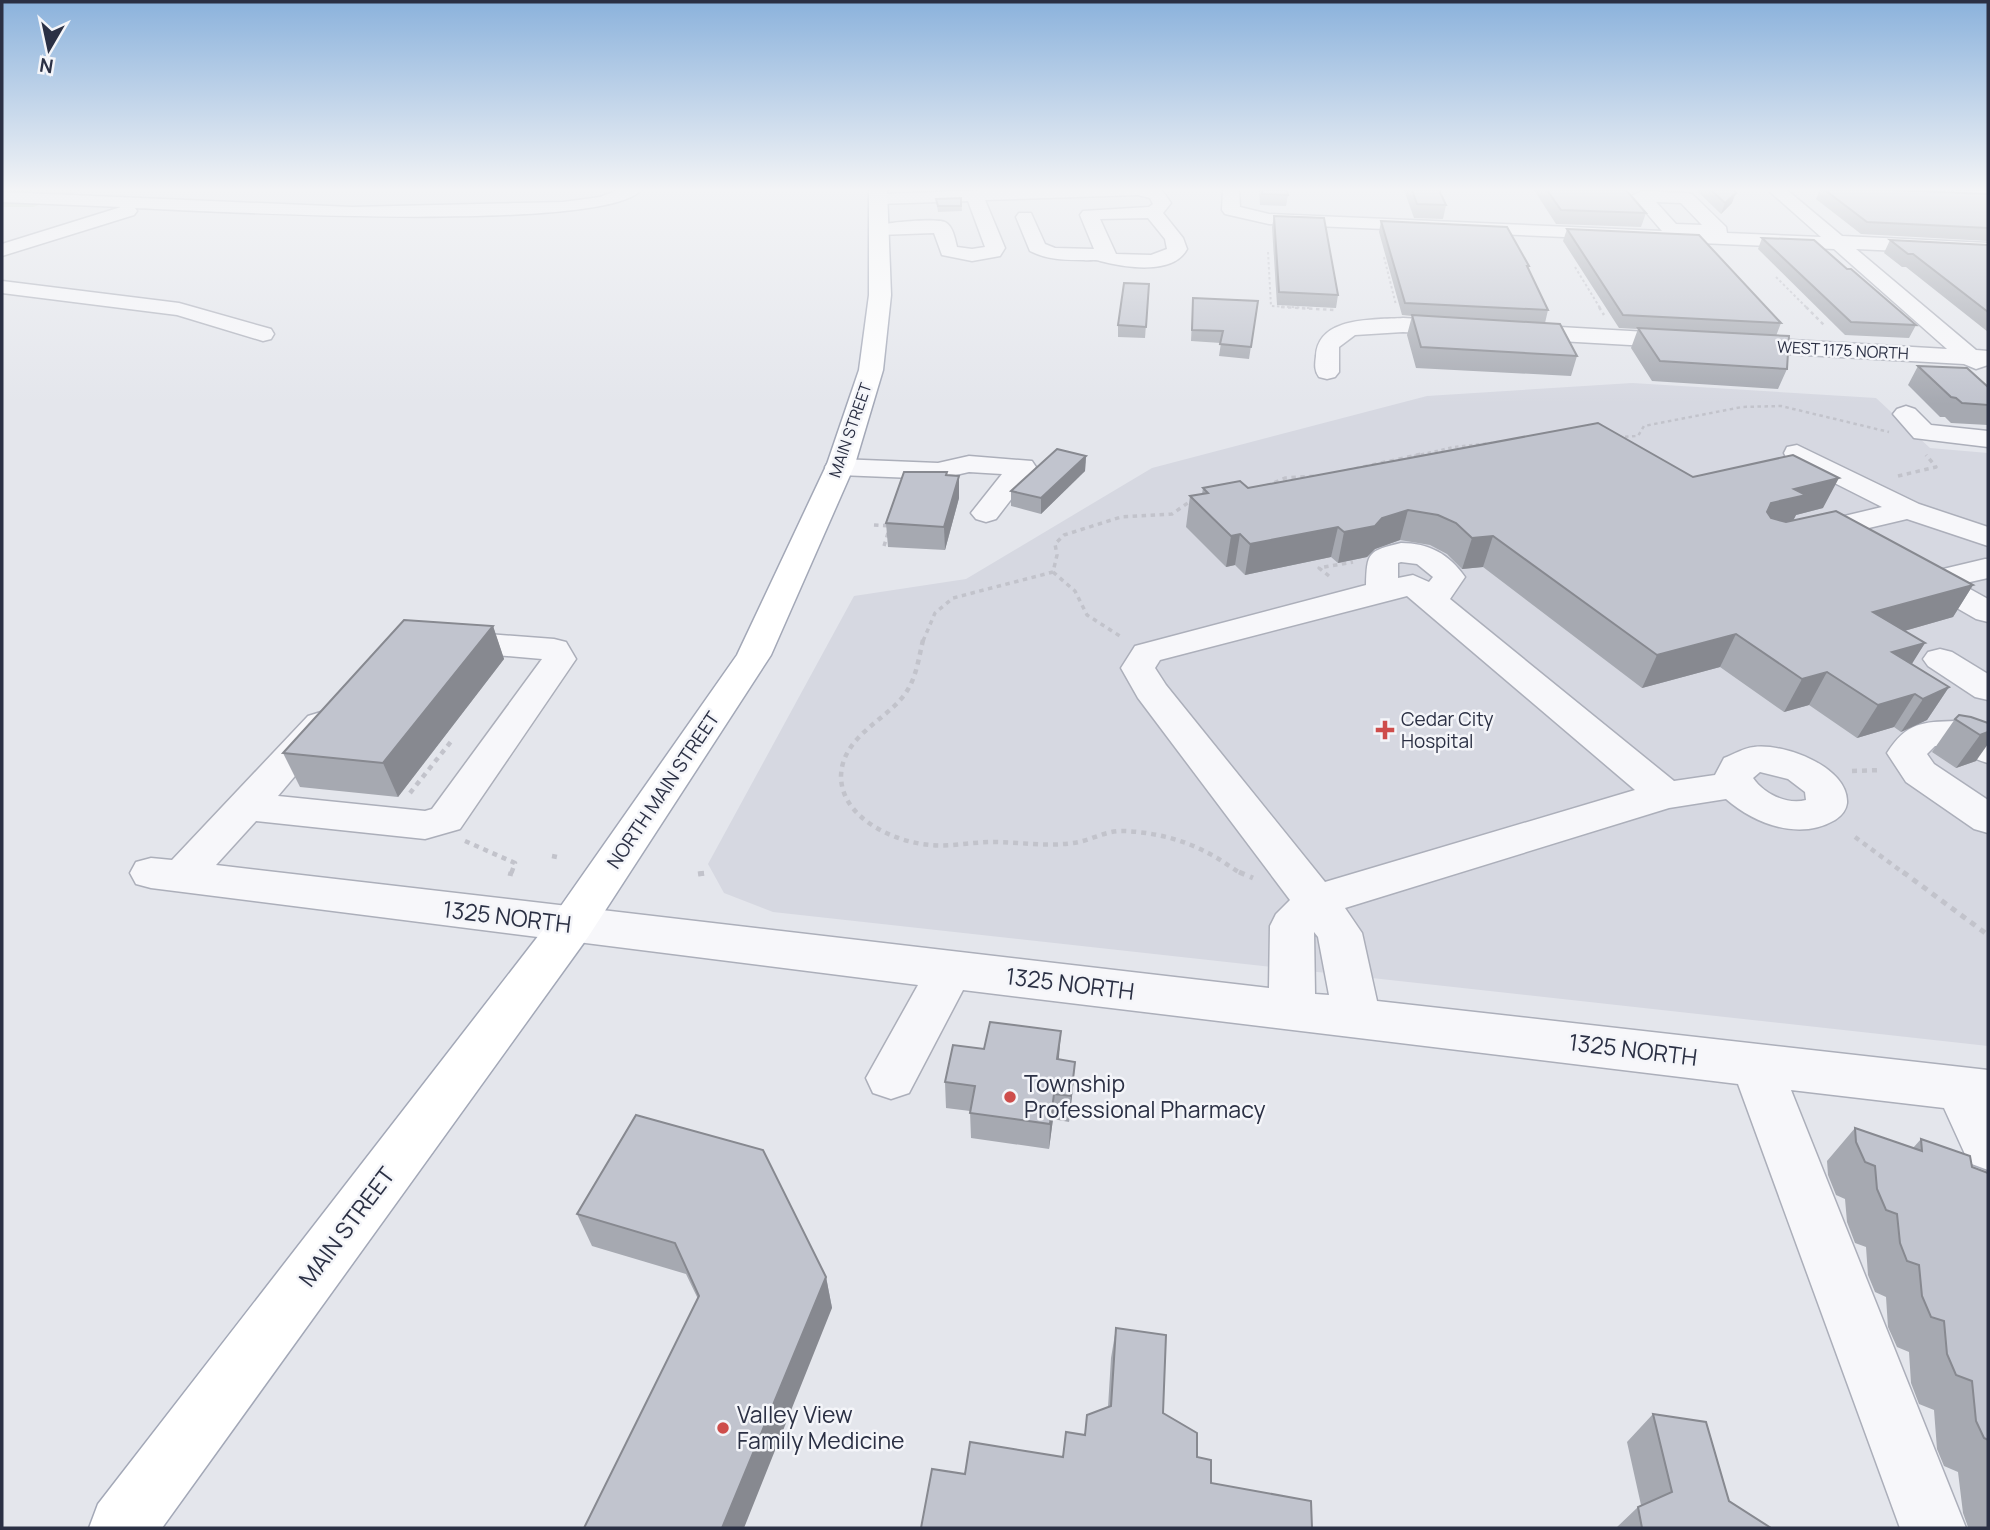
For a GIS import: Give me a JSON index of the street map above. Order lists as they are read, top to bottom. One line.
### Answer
{"streets":{"main road":["MAIN STREET","NORTH MAIN STREET"],"street":["WEST 1175 NORTH","1325 NORTH"]},"crossings":[["MAIN STREET","NORTH MAIN STREET"],["MAIN STREET","1325 NORTH"],["NORTH MAIN STREET","1325 NORTH"]],"places":{"health":["Cedar City Hospital"],"other":["Township Professional Pharmacy","Valley View Family Medicine"]},"north":"bottom"}
